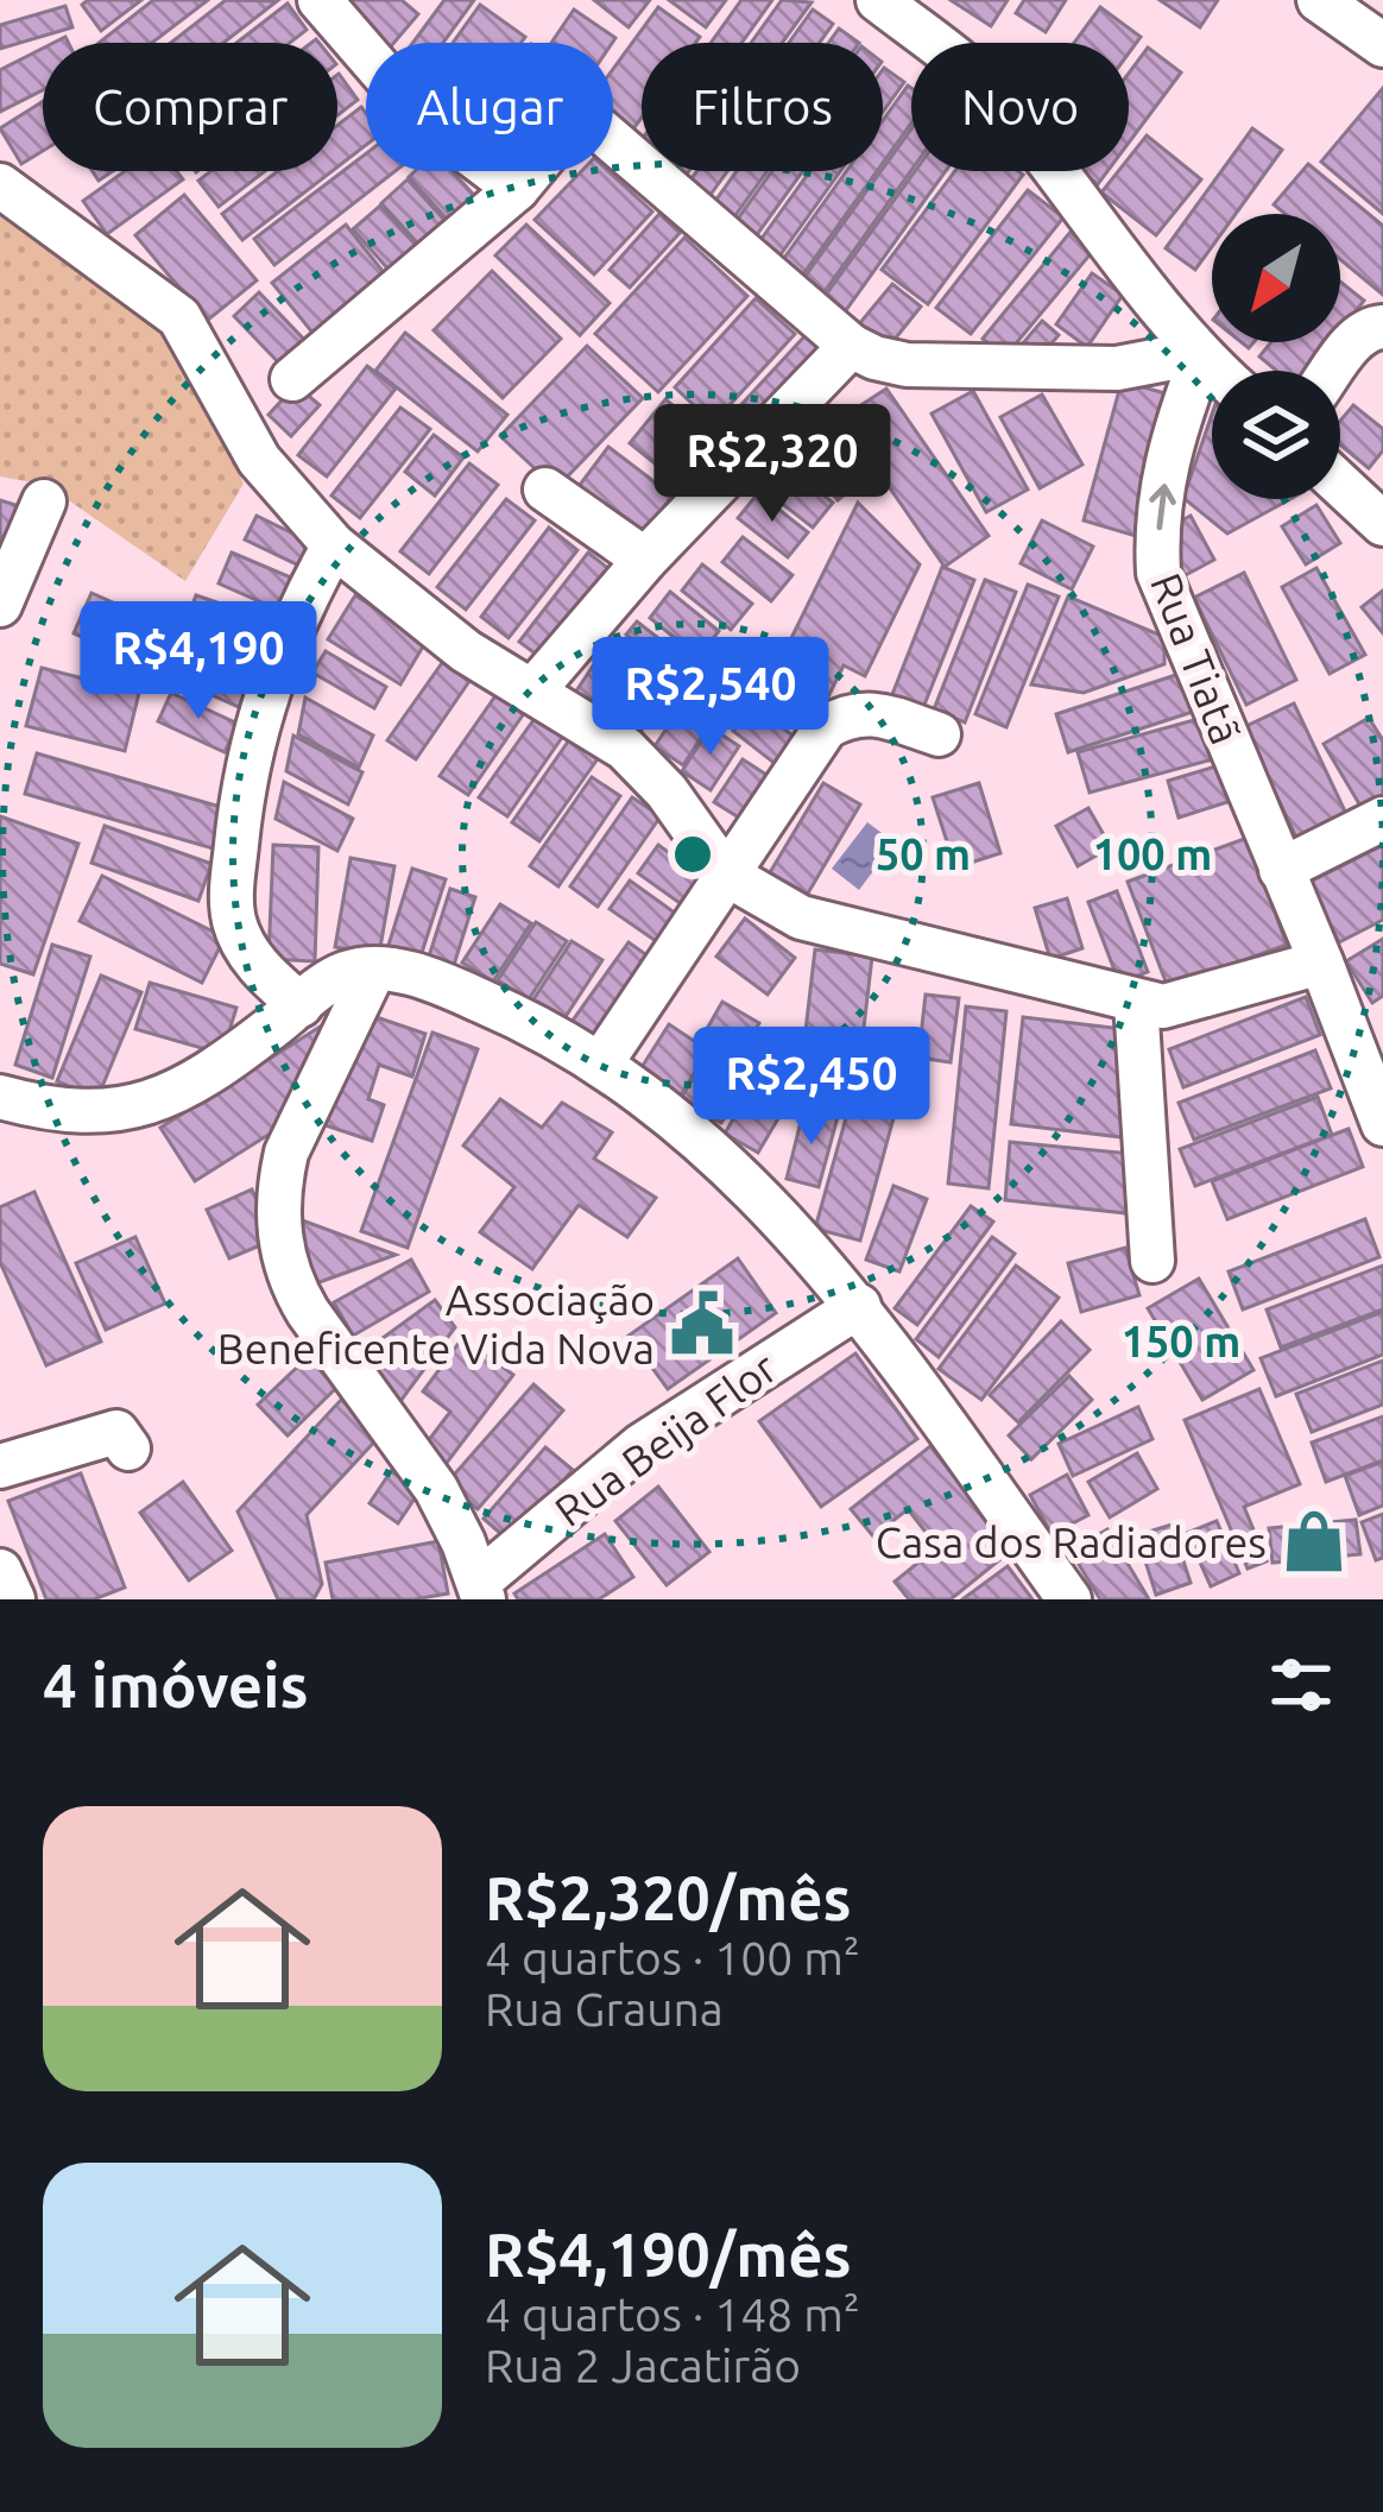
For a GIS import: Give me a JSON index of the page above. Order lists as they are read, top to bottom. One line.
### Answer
{"streets":{"street":["Rua Tiatã","Rua Beija Flor"]},"one_way":["Rua Tiatã"],"places":{"public building":["Associação Beneficente Vida Nova"],"shop":["Casa dos Radiadores"]},"north":"bottom left","page":{"chip":["Comprar","Alugar","Filtros","Novo"],"price":["R$2,320","R$4,190","R$2,540","R$2,450"],"heading":"4 imóveis","list":[{"name":"R$2,320/mês","note":"4 quartos · 100 m² · Rua Grauna"},{"name":"R$4,190/mês","note":"4 quartos · 148 m² · Rua 2 Jacatirão"}]},"rings":["50 m","100 m","150 m"]}
